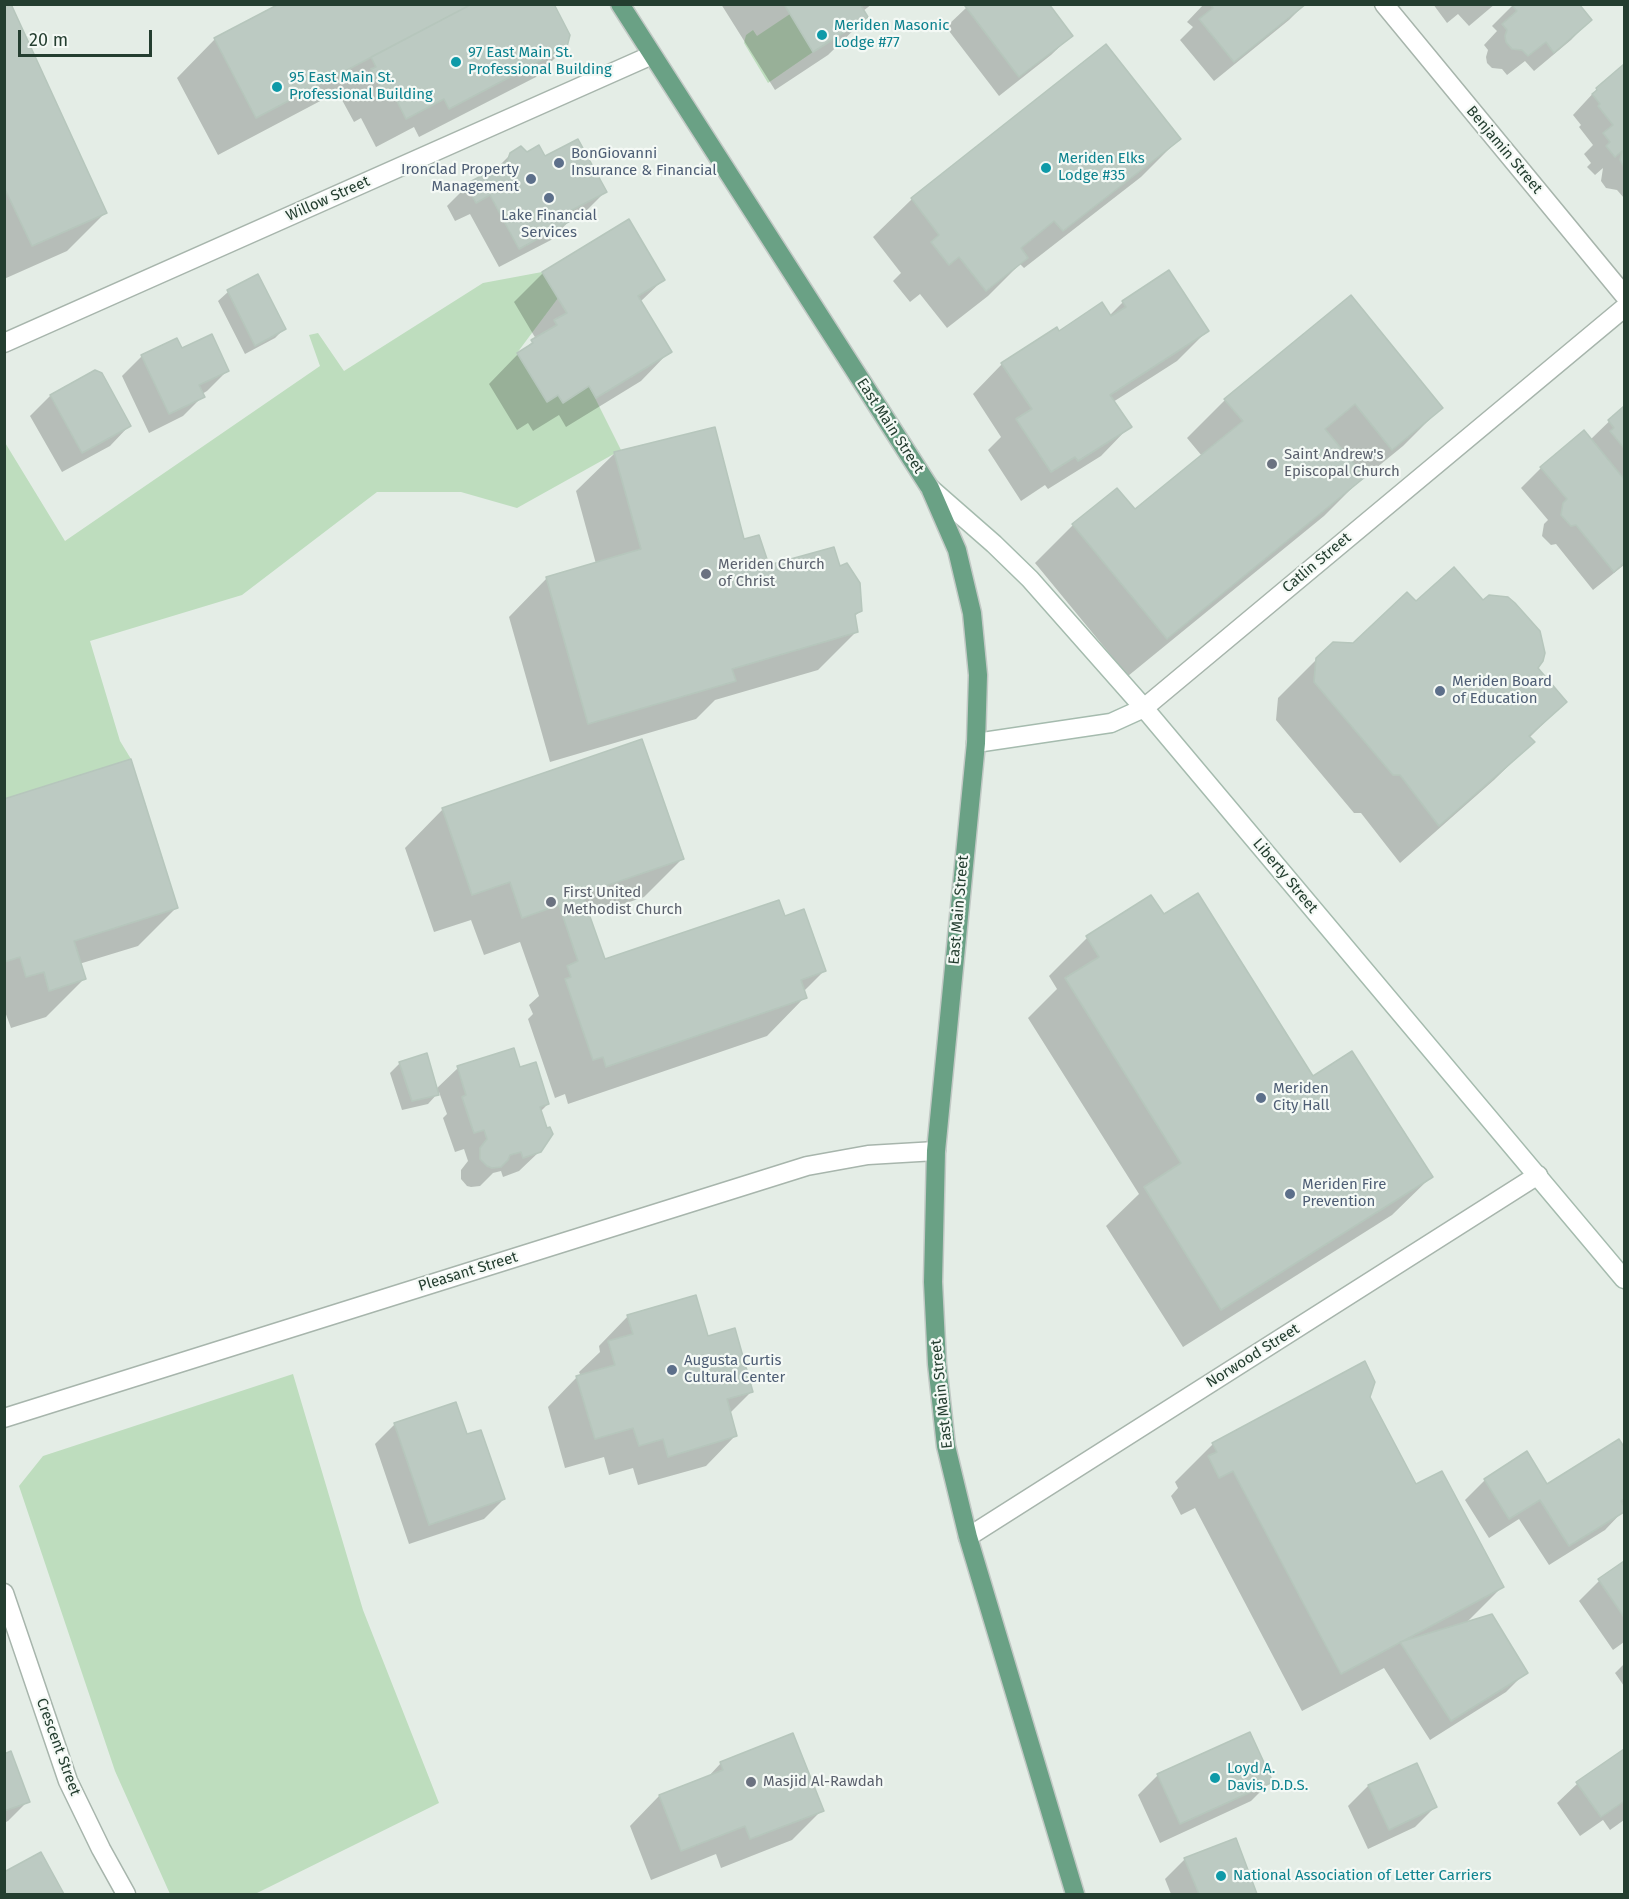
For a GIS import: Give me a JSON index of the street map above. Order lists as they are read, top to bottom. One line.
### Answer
{"streets":{"main road":["East Main Street"],"street":["Benjamin Street","Willow Street","Catlin Street","Liberty Street","Pleasant Street","Norwood Street","Crescent Street"]},"crossings":[["Willow Street","East Main Street"],["East Main Street","Catlin Street"],["East Main Street","Liberty Street"],["East Main Street","Pleasant Street"],["East Main Street","Norwood Street"],["Catlin Street","Liberty Street"],["Liberty Street","Norwood Street"]],"places":["Meriden Masonic Lodge #77","97 East Main St. Professional Building","95 East Main St. Professional Building","BonGiovanni Insurance & Financial","Meriden Elks Lodge #35","Ironclad Property Management","Lake Financial Services","Saint Andrew's Episcopal Church","Meriden Church of Christ","Meriden Board of Education","First United Methodist Church","Meriden City Hall","Meriden Fire Prevention","Augusta Curtis Cultural Center","Loyd A. Davis, D.D.S.","Masjid Al-Rawdah","National Association of Letter Carriers"],"scale_bar":"20 m"}
